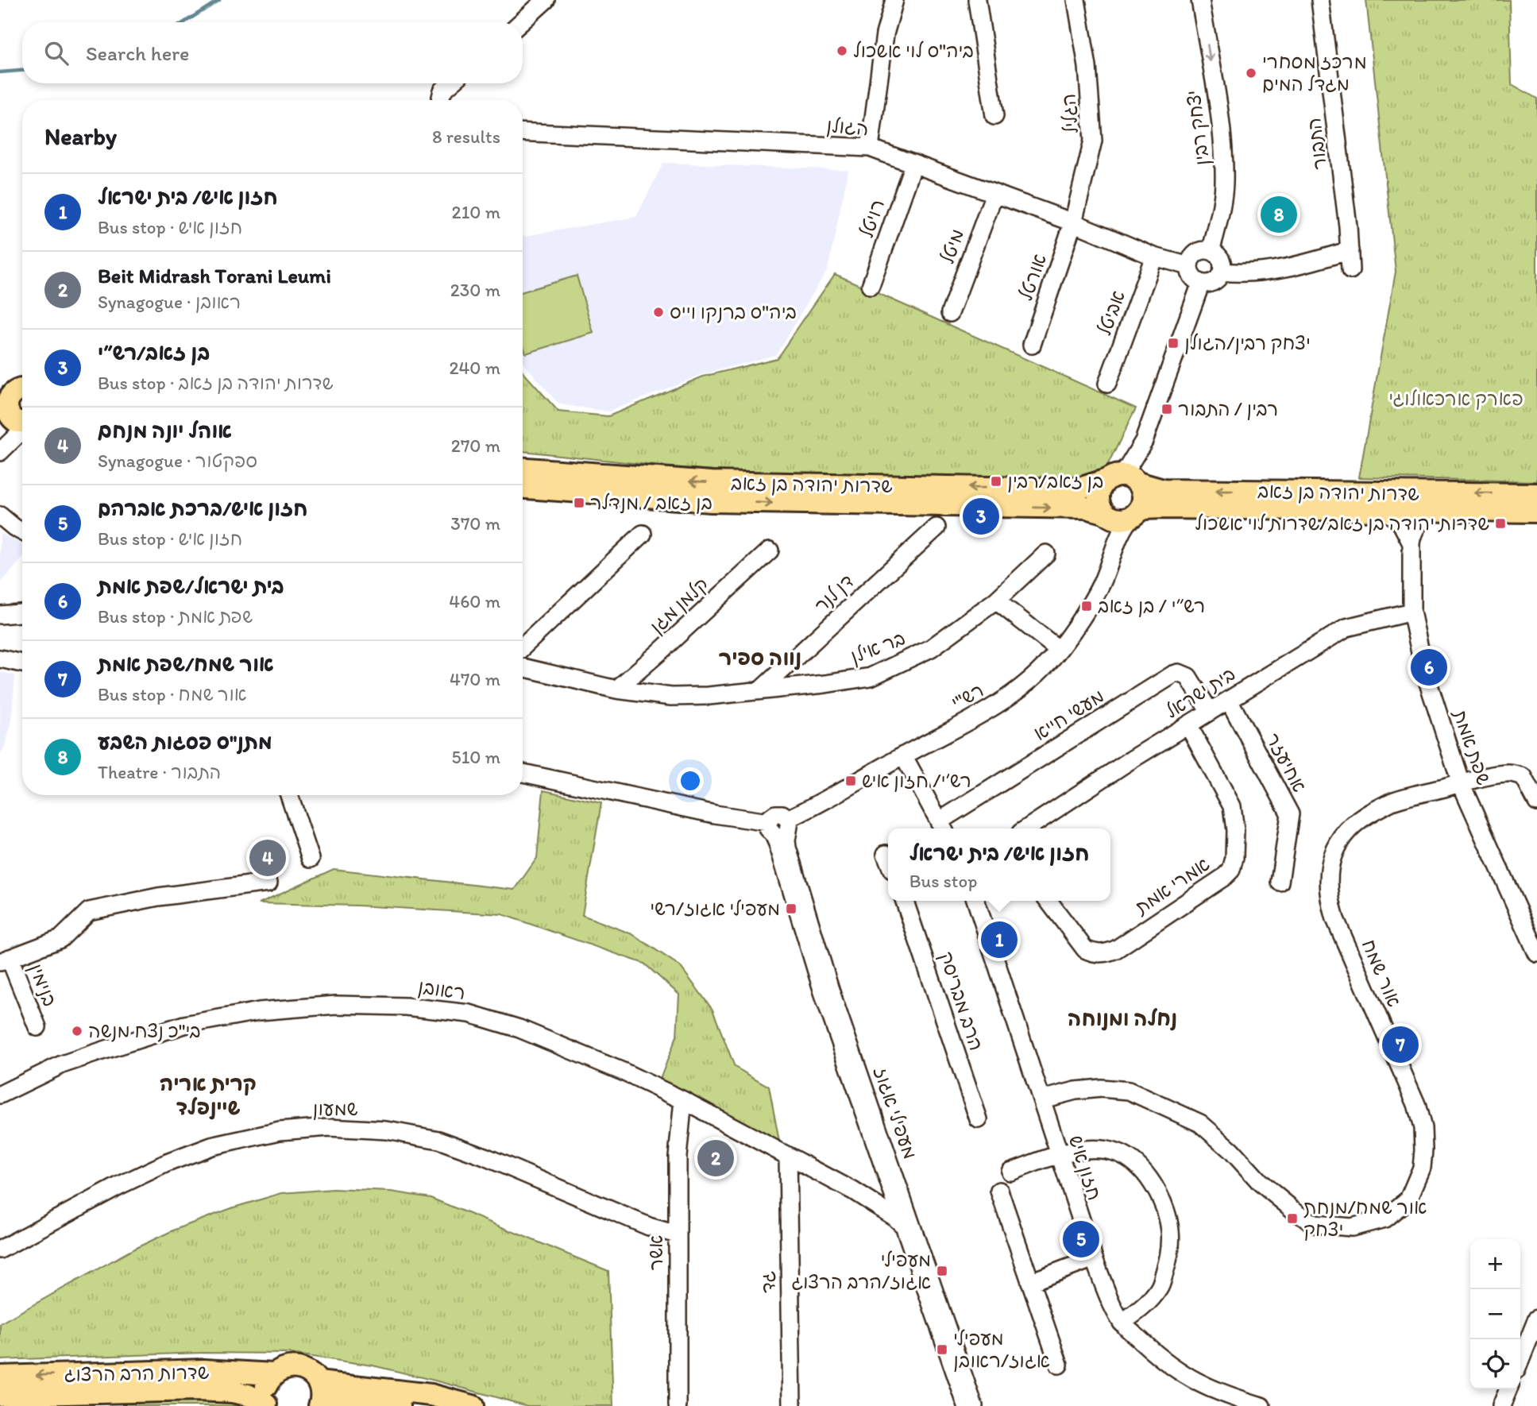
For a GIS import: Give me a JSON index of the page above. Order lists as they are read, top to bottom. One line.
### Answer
{"streets":{"main road":["שדרות יהודה בן זאב","שדרות הרב הרצוג"],"street":["הגליל","הגולן","יצחק רבין","התבור","רויטל","מיטל","אורטל","אביטל","דן לנר","קלמן מגן","בר אילן","בית ישראל","רש\"י","מעשי חייא","שפת אמת","אחיעזר","אמרי אמת","אור שמח","בנימין","ראובן","הרב מבריסק","שמעון","מעפילי אגוז","חזון איש","אשר","גד"]},"crossings":[["הגליל","הגולן"],["הגליל","אורטל"],["הגולן","יצחק רבין"],["הגולן","רויטל"],["הגולן","מיטל"],["הגולן","אורטל"],["הגולן","אביטל"],["שדרות יהודה בן זאב","רש\"י"],["שדרות יהודה בן זאב","שפת אמת"],["דן לנר","בר אילן"],["קלמן מגן","בר אילן"],["בית ישראל","מעשי חייא"],["בית ישראל","שפת אמת"],["בית ישראל","אחיעזר"],["בית ישראל","אמרי אמת"],["רש\"י","מעפילי אגוז"],["שפת אמת","אור שמח"],["אור שמח","חזון איש"],["ראובן","מעפילי אגוז"],["ראובן","אשר"],["ראובן","גד"],["שמעון","אשר"]],"one_way":["יצחק רבין"],"districts":["נווה ספיר","נחלה ומנוחה","קרית אריה שיינפלד"],"parks":["פארק ארכאולוגי"],"places":{"other":["ביה\"ס לוי אשכול","מרכז מסחרי מגדל המים","ביה\"ס ברנקו וייס","בי\"כ נצח מנשה"],"transit":["יצחק רבין/הגולן","רבין / התבור","בן זאב/רבין","בן זאב / מנדלר","שדרות יהודה בן זאב/שדרות לוי אשכול","רש״י / בן זאב","רש׳י/ חזון איש","מעפילי אגוז/רשי","אור שמח/מנחת יצחק","מעפילי אגוז/הרב הרצוג","מעפילי אגוז/ראובן"]},"page":{"search":"Search here","heading":["Nearby","8 results"],"list":[{"mark":"1","name":"חזון איש/ בית ישראל","note":"Bus stop · חזון איש","value":"210 m"},{"mark":"2","name":"Beit Midrash Torani Leumi","note":"Synagogue · ראובן","value":"230 m"},{"mark":"3","name":"בן זאב/רש״י","note":"Bus stop · שדרות יהודה בן זאב","value":"240 m"},{"mark":"4","name":"אוהל יונה מנחם","note":"Synagogue · ספקטור","value":"270 m"},{"mark":"5","name":"חזון איש/ברכת אברהם","note":"Bus stop · חזון איש","value":"370 m"},{"mark":"6","name":"בית ישראל/שפת אמת","note":"Bus stop · שפת אמת","value":"460 m"},{"mark":"7","name":"אור שמח/שפת אמת","note":"Bus stop · אור שמח","value":"470 m"},{"mark":"8","name":"מתנ\"ס פסגות השבע","note":"Theatre · התבור","value":"510 m"}],"pins":["8","3","6","4","1","7","2","5"],"popup":["חזון איש/ בית ישראל","Bus stop"],"map_buttons":["+","−"]}}
